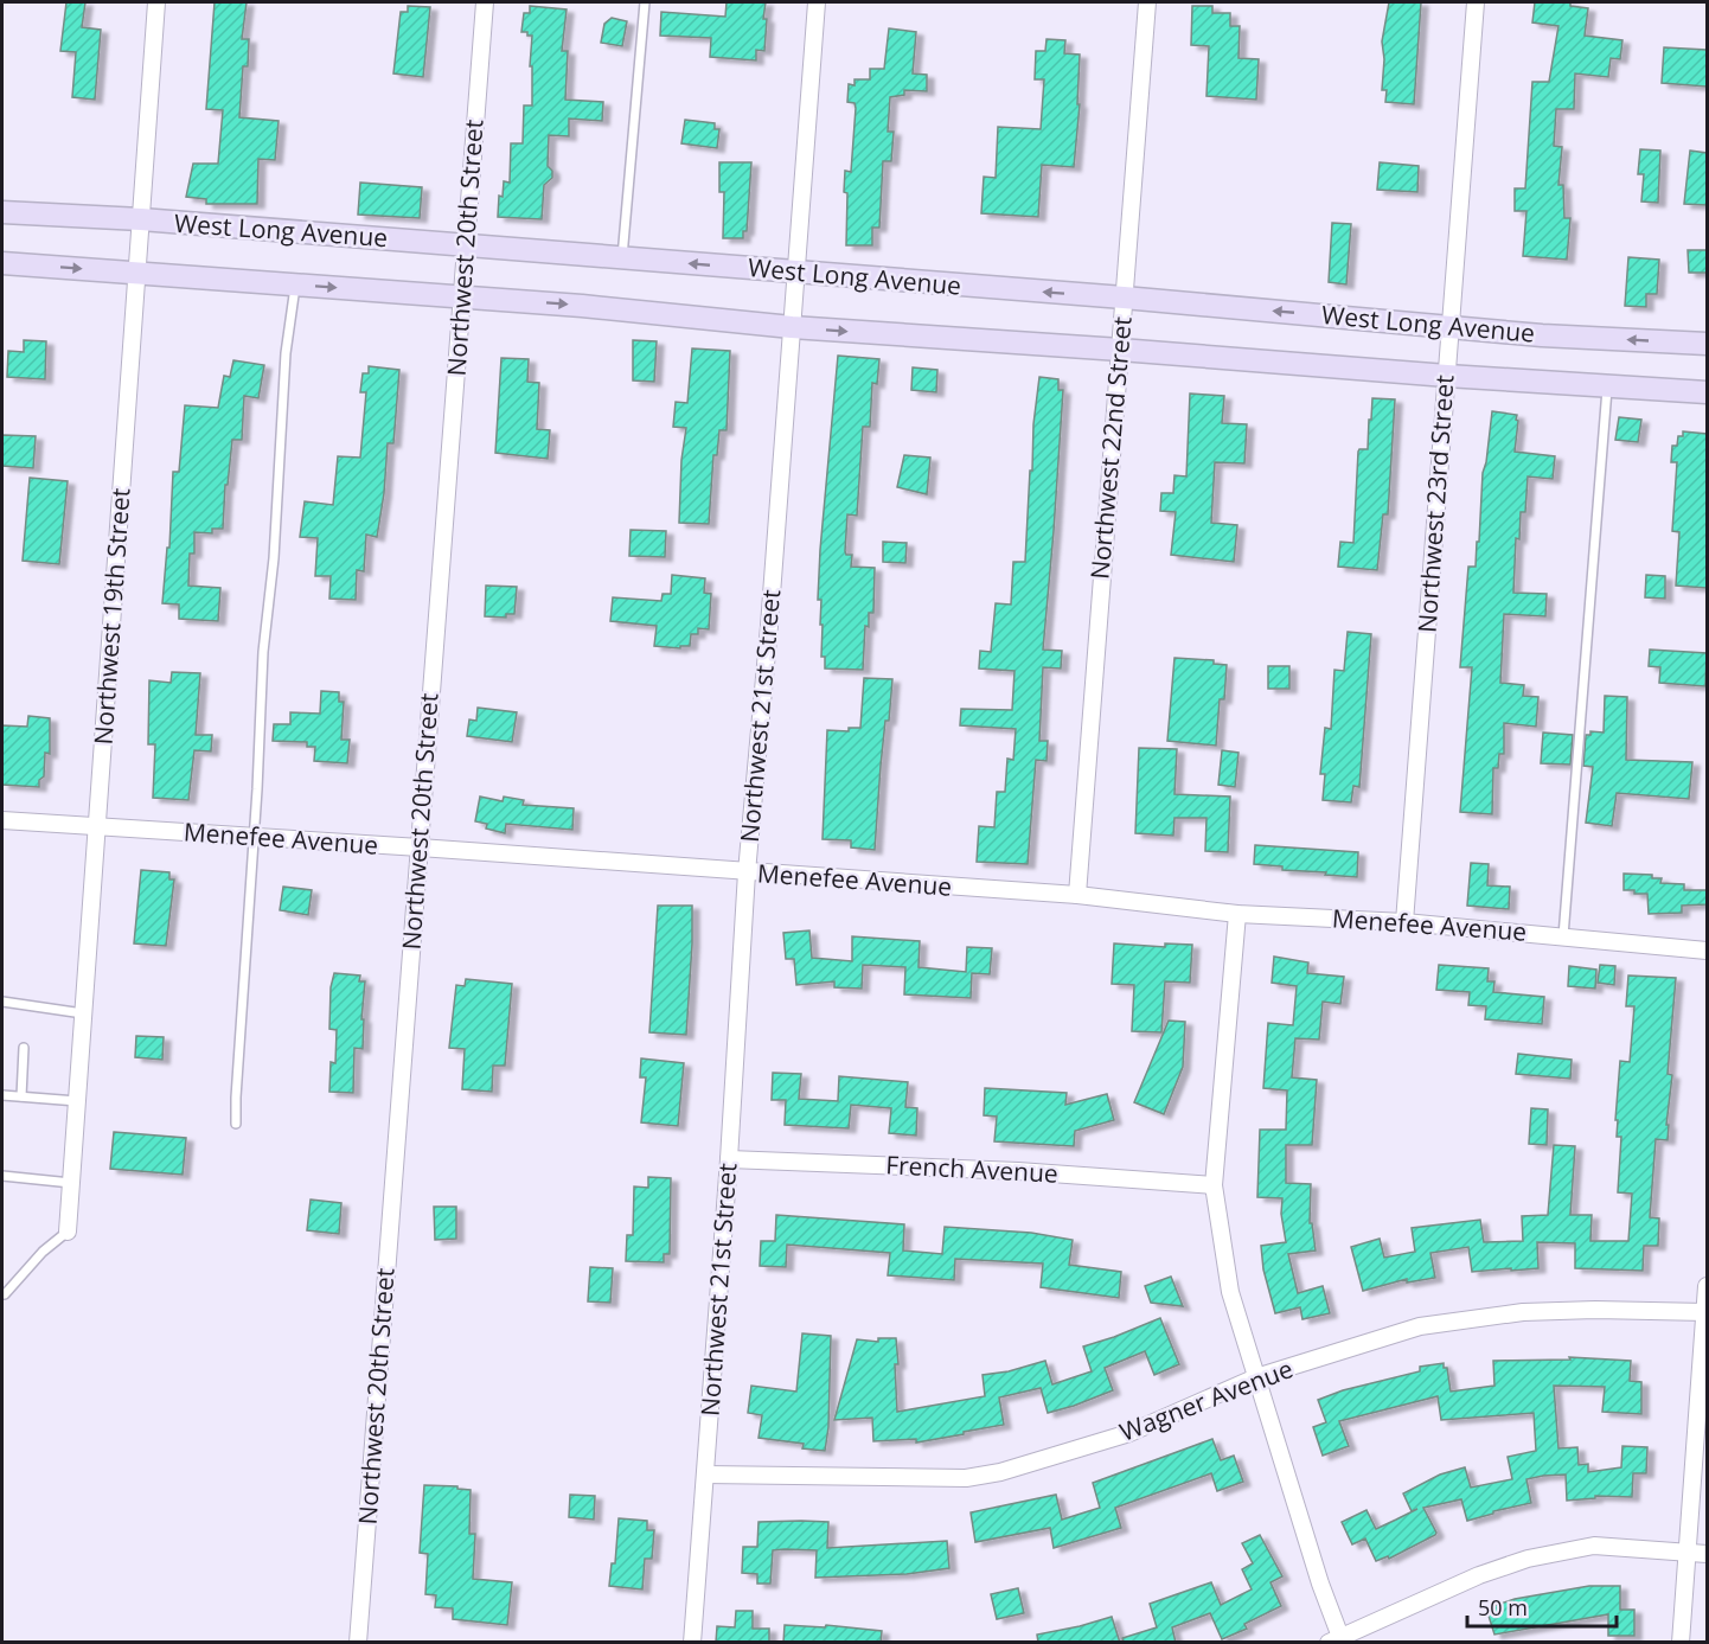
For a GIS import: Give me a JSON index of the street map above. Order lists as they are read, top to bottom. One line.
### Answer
{"streets":{"main road":["West Long Avenue"],"street":["Northwest 20th Street","Northwest 22nd Street","Northwest 23rd Street","Northwest 19th Street","Northwest 21st Street","Menefee Avenue","French Avenue","Wagner Avenue"]},"crossings":[["West Long Avenue","Northwest 20th Street"],["West Long Avenue","Northwest 22nd Street"],["West Long Avenue","Northwest 23rd Street"],["West Long Avenue","Northwest 19th Street"],["West Long Avenue","Northwest 21st Street"],["Northwest 20th Street","Menefee Avenue"],["Northwest 22nd Street","Menefee Avenue"],["Northwest 23rd Street","Menefee Avenue"],["Northwest 19th Street","Menefee Avenue"],["Northwest 21st Street","Menefee Avenue"],["Northwest 21st Street","French Avenue"],["Northwest 21st Street","Wagner Avenue"]],"scale_bar":"50 m"}
